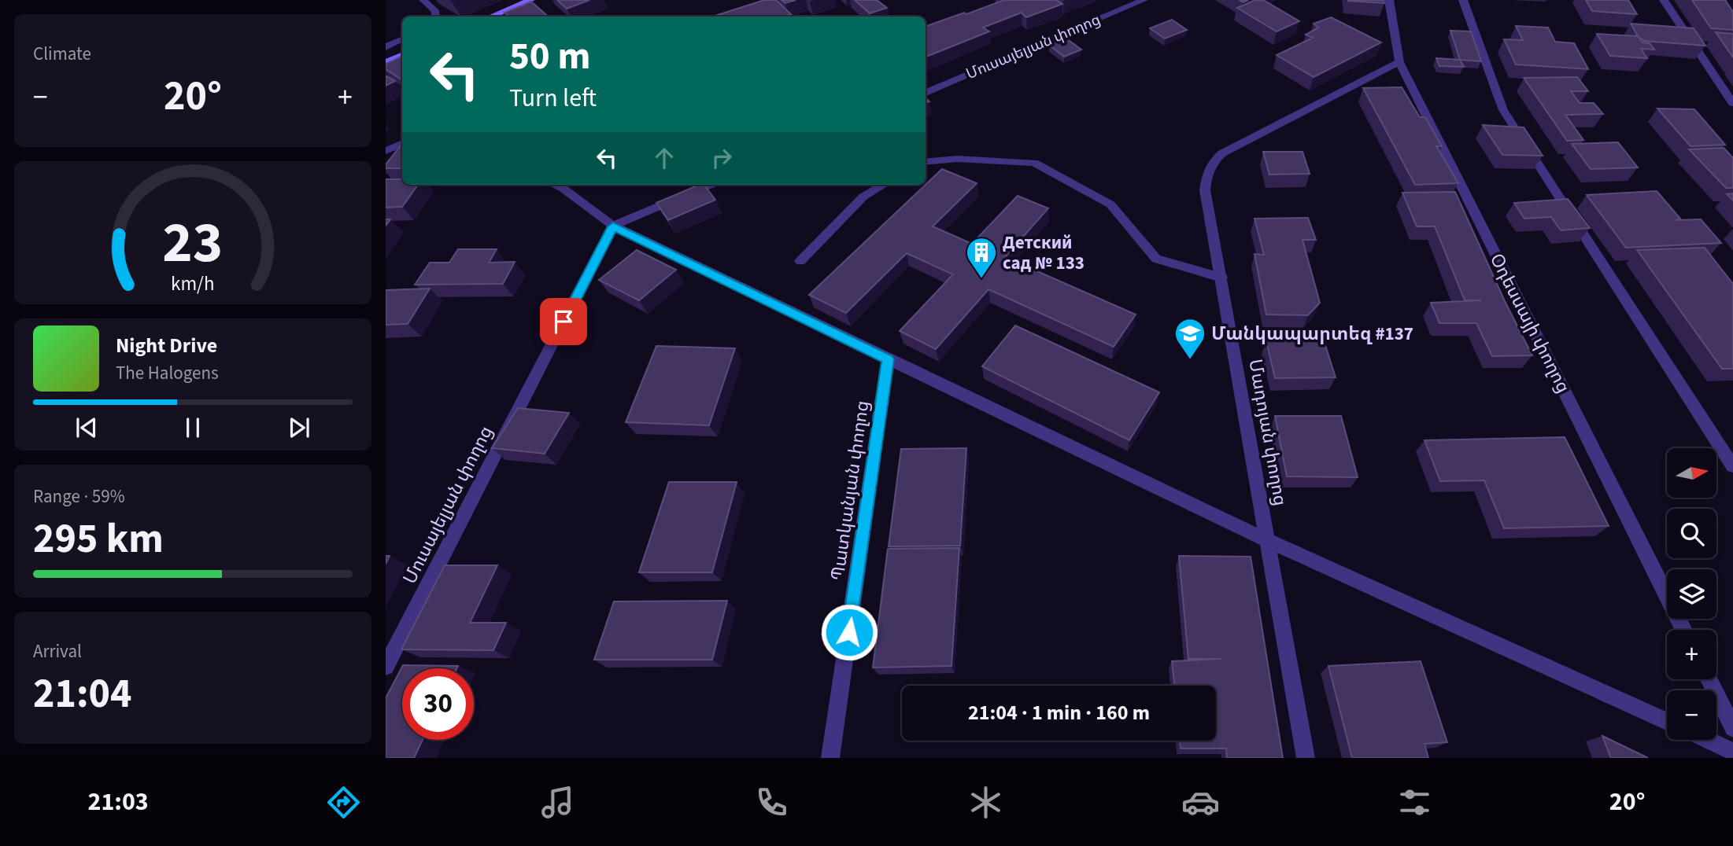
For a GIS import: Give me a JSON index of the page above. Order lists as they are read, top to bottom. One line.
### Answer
{"streets":{"street":["Մուսայելյան փողոց","Օդեսսայի փողոց","Մադոյան փողոց","Պատկանյան փողոց"]},"crossings":[["Օդեսսայի փողոց","Մադոյան փողոց"]],"places":{"building":["Детский сад № 133"],"school or university":["Մանկապարտեզ #137"]},"north":"right","page":{"tile":["Climate",["Range · 59%","295 km"],["Arrival","21:04"]],"turn":["50 m","Turn left"],"heat":["−","20°","+"],"song":["Night Drive","The Halogens"],"map_buttons":["+","−"],"limit":"30","trip":"21:04 · 1 min · 160 m","tabs":["21:03","20°"],"gauge":["23","km/h"]}}
